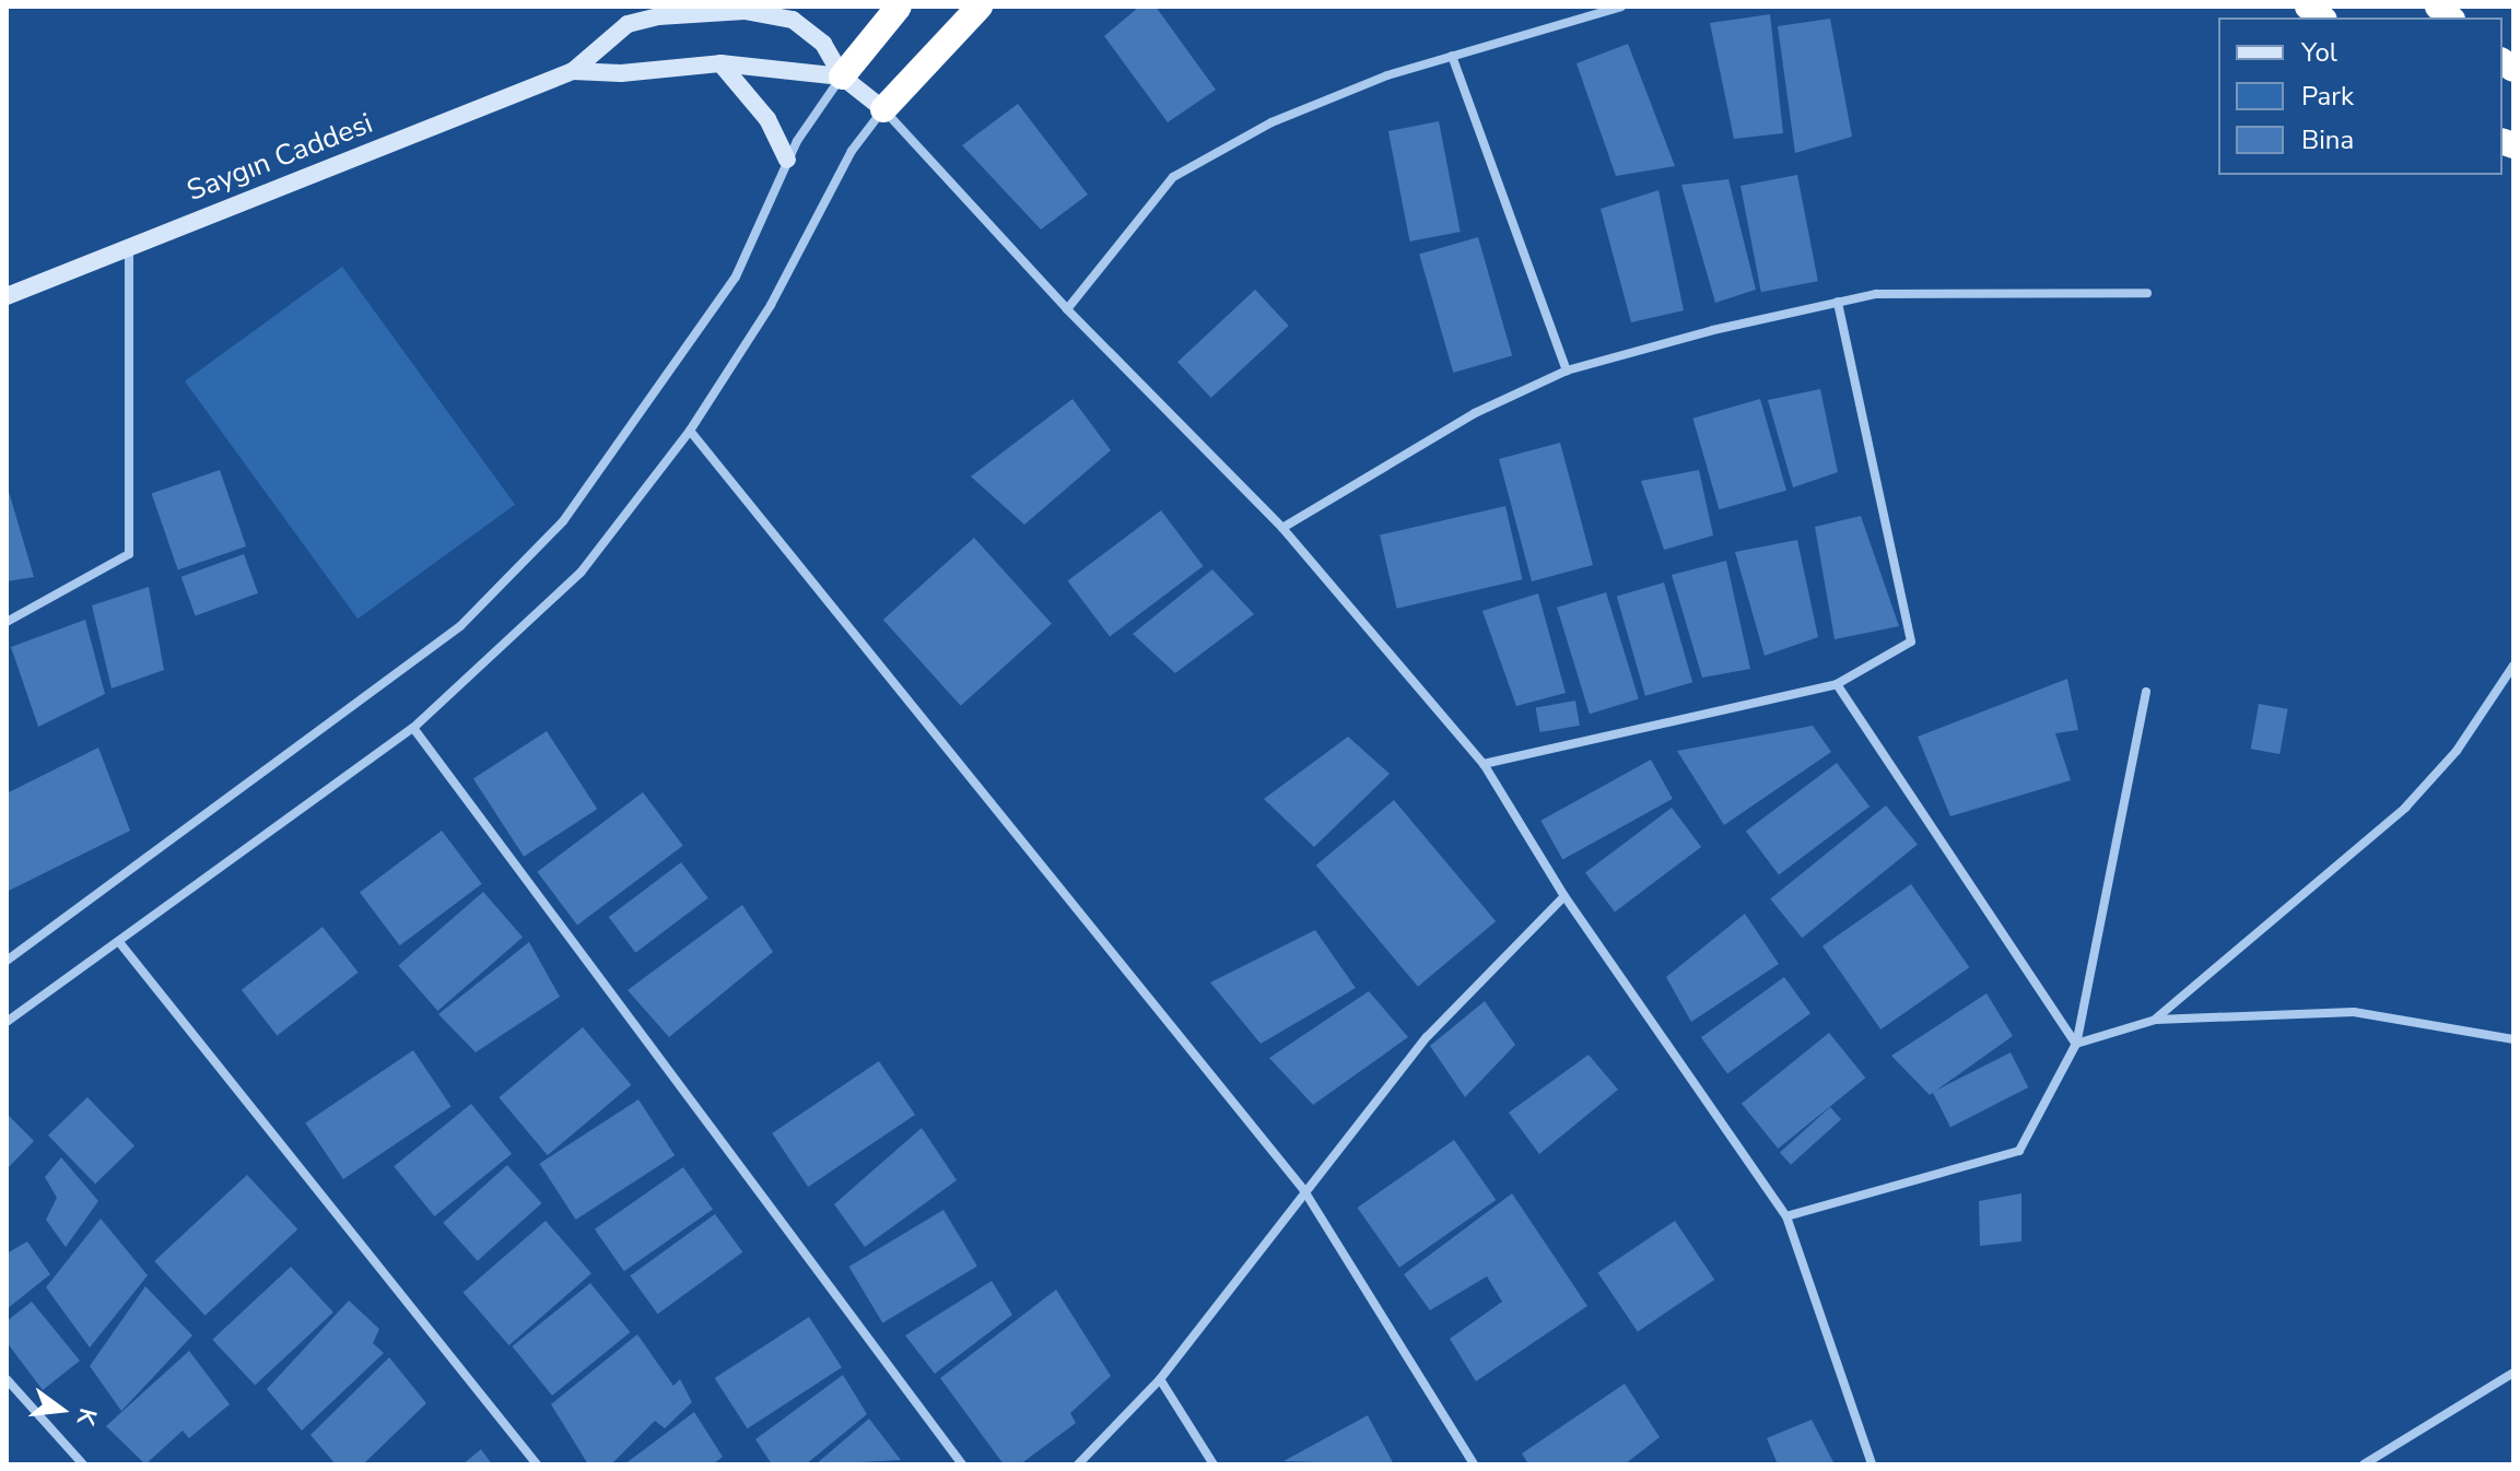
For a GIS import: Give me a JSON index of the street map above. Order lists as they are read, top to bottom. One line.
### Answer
{"streets":{"street":["Saygın Caddesi"]},"legend":["Yol","Park","Bina"],"north":"right"}
